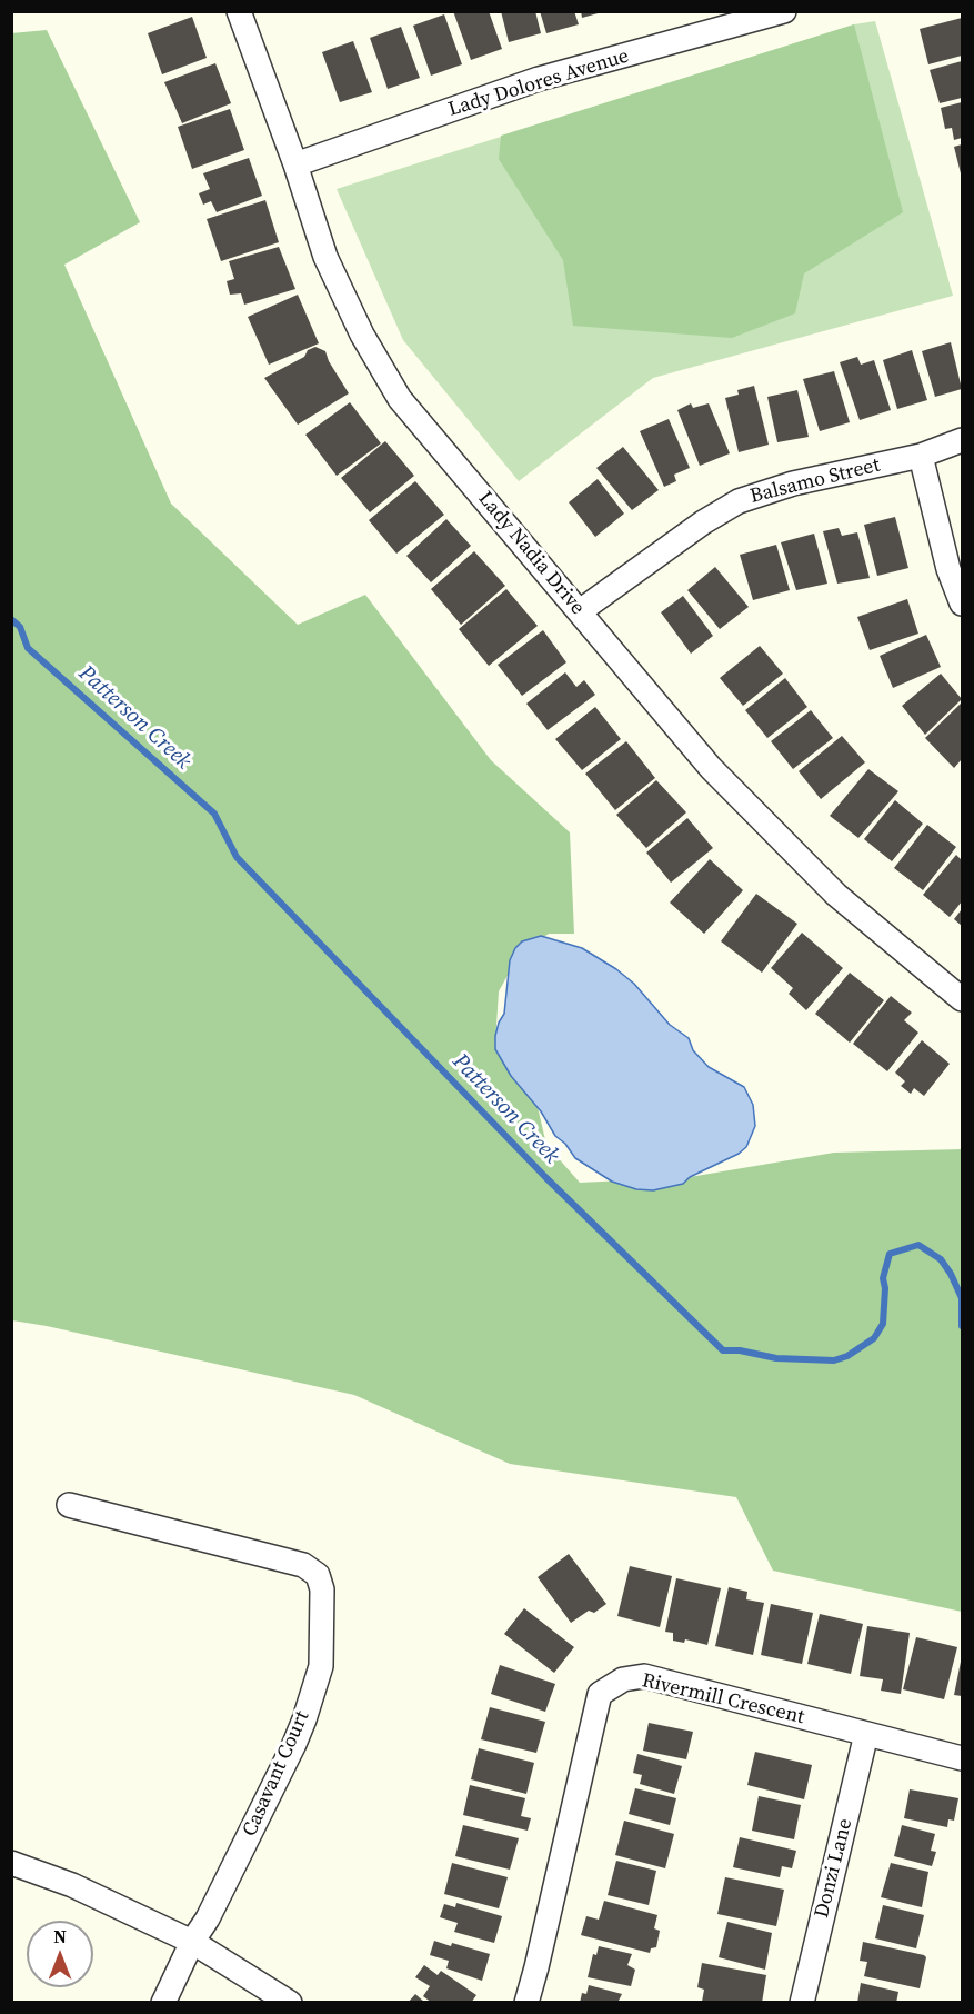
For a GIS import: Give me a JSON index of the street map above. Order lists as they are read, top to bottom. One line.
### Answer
{"streets":{"street":["Lady Dolores Avenue","Balsamo Street","Lady Nadia Drive","Rivermill Crescent","Casavant Court","Donzi Lane"]},"crossings":[["Lady Dolores Avenue","Lady Nadia Drive"],["Balsamo Street","Lady Nadia Drive"],["Rivermill Crescent","Donzi Lane"]],"water":["Patterson Creek"],"north":"top"}
